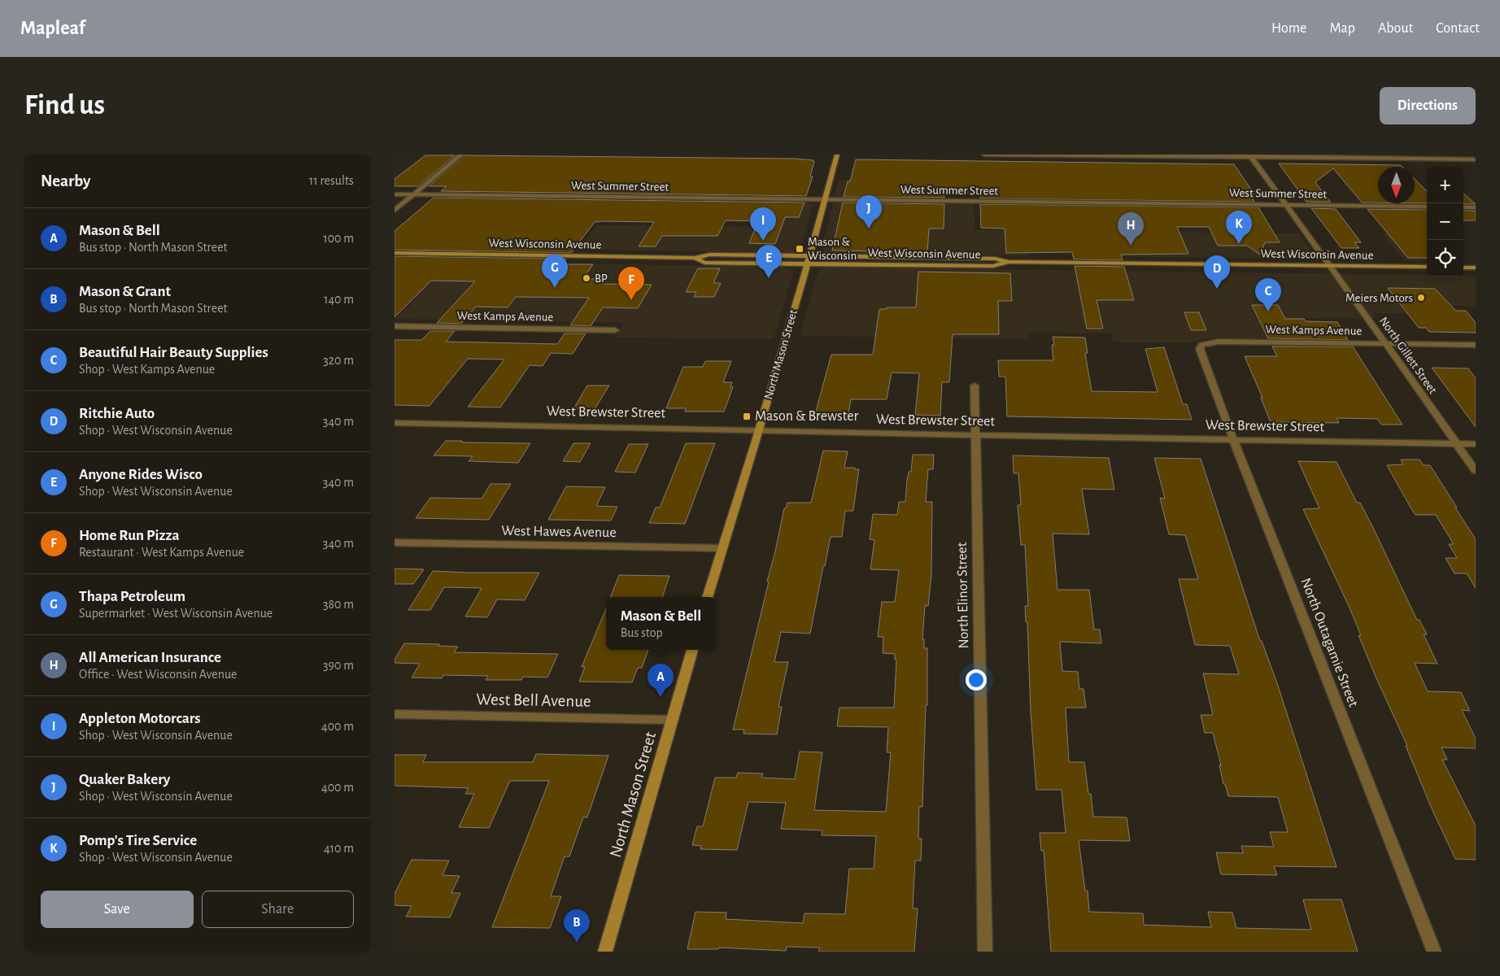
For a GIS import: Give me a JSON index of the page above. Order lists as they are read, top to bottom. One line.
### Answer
{"streets":{"main road":["West Wisconsin Avenue","North Mason Street"],"street":["West Summer Street","West Kamps Avenue","North Gillett Street","West Brewster Street","West Hawes Avenue","North Elinor Street","North Outagamie Street","West Bell Avenue"]},"crossings":[["West Summer Street","North Mason Street"],["West Summer Street","North Gillett Street"],["West Wisconsin Avenue","North Mason Street"],["West Wisconsin Avenue","North Gillett Street"],["West Kamps Avenue","North Gillett Street"],["West Kamps Avenue","North Outagamie Street"],["North Mason Street","West Brewster Street"],["North Mason Street","West Hawes Avenue"],["North Mason Street","West Bell Avenue"],["North Gillett Street","West Brewster Street"],["West Brewster Street","North Elinor Street"],["West Brewster Street","North Outagamie Street"]],"places":{"transit":["Mason & Wisconsin","Mason & Brewster"],"other":["BP","Meiers Motors"]},"north":"bottom","page":{"header":"Mapleaf","nav":["Home","Map","About","Contact"],"buttons":["Directions",["Save","Share"]],"title":"Find us","heading":["Nearby","11 results"],"map_buttons":["+","−"],"pins":["J","I","K","H","E","G","D","F","C","A","B"],"list":[{"mark":"A","name":"Mason & Bell","note":"Bus stop · North Mason Street","value":"100 m"},{"mark":"B","name":"Mason & Grant","note":"Bus stop · North Mason Street","value":"140 m"},{"mark":"C","name":"Beautiful Hair Beauty Supplies","note":"Shop · West Kamps Avenue","value":"320 m"},{"mark":"D","name":"Ritchie Auto","note":"Shop · West Wisconsin Avenue","value":"340 m"},{"mark":"E","name":"Anyone Rides Wisco","note":"Shop · West Wisconsin Avenue","value":"340 m"},{"mark":"F","name":"Home Run Pizza","note":"Restaurant · West Kamps Avenue","value":"340 m"},{"mark":"G","name":"Thapa Petroleum","note":"Supermarket · West Wisconsin Avenue","value":"380 m"},{"mark":"H","name":"All American Insurance","note":"Office · West Wisconsin Avenue","value":"390 m"},{"mark":"I","name":"Appleton Motorcars","note":"Shop · West Wisconsin Avenue","value":"400 m"},{"mark":"J","name":"Quaker Bakery","note":"Shop · West Wisconsin Avenue","value":"400 m"},{"mark":"K","name":"Pomp's Tire Service","note":"Shop · West Wisconsin Avenue","value":"410 m"}],"popup":["Mason & Bell","Bus stop"]}}
